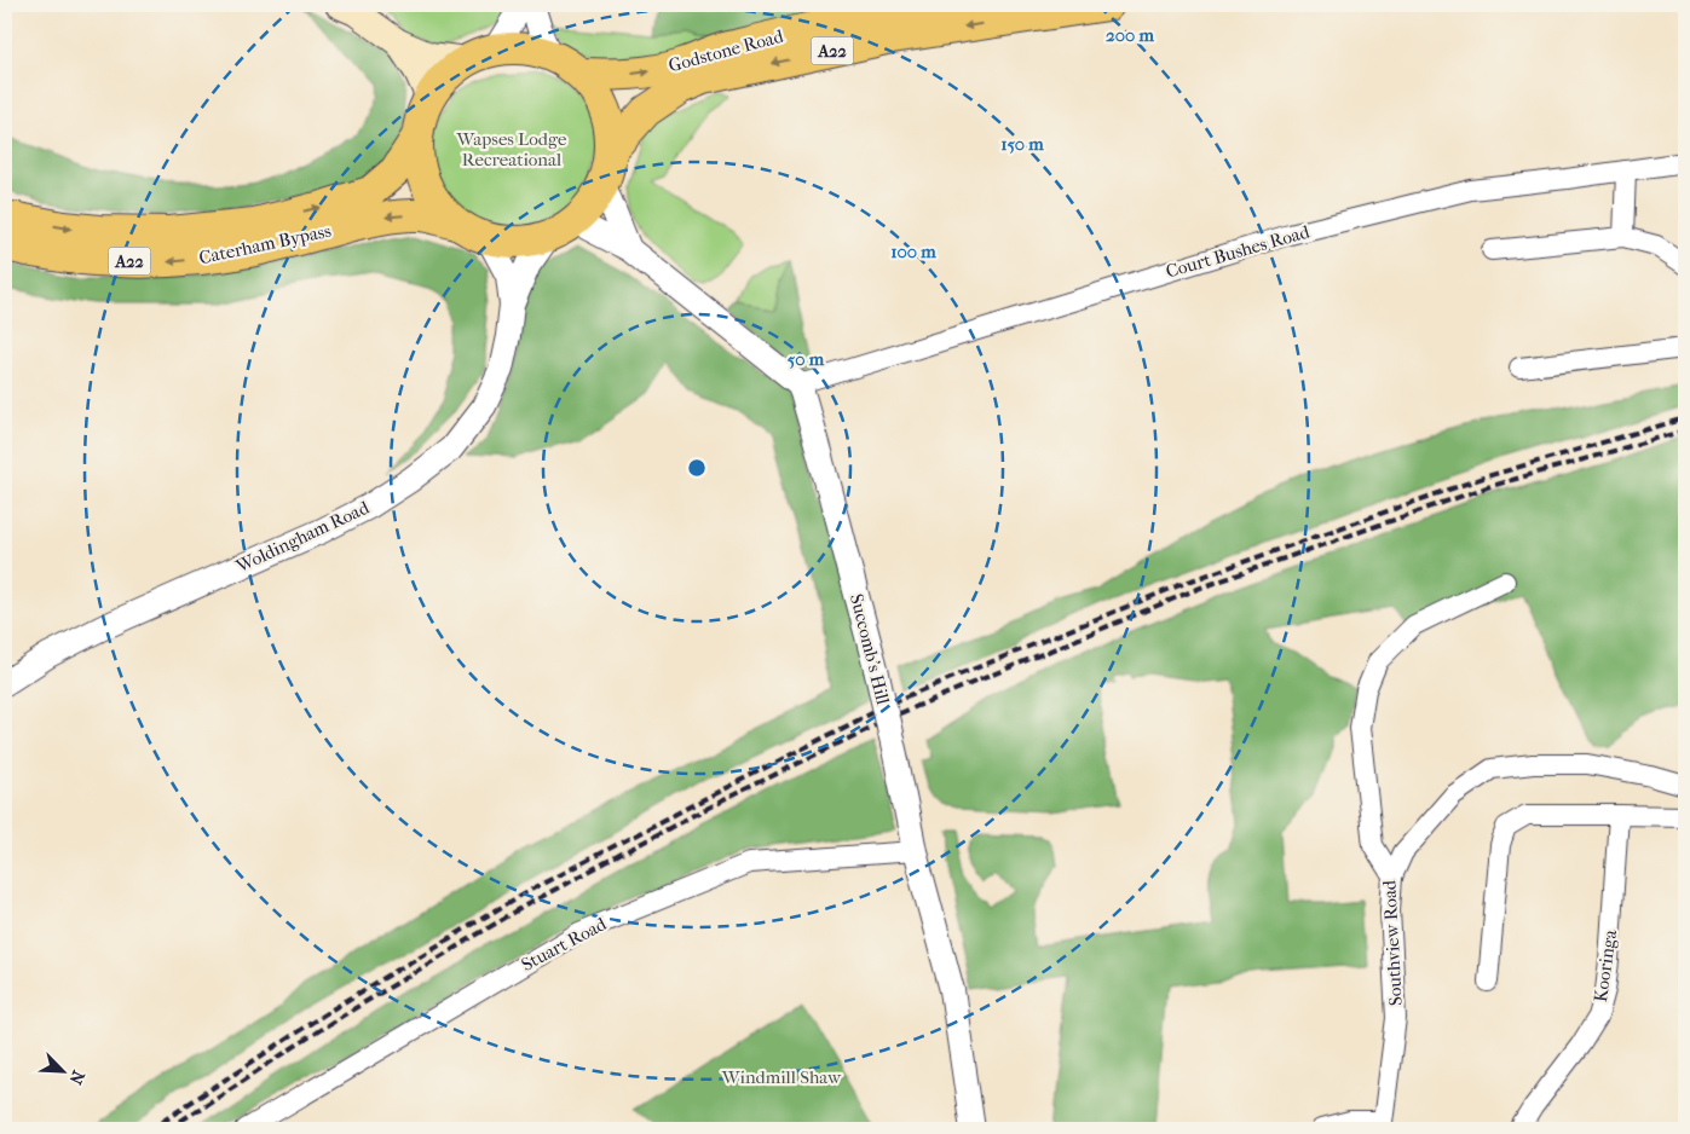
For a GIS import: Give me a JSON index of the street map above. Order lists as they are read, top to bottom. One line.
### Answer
{"streets":{"highway":["Godstone Road","A22","Caterham Bypass"],"street":["Court Bushes Road","Woldingham Road","Succomb's Hill","Southview Road","Stuart Road","Kooringa"]},"crossings":[["Godstone Road","Caterham Bypass"],["Godstone Road","Woldingham Road"],["Caterham Bypass","Woldingham Road"],["Court Bushes Road","Succomb's Hill"],["Succomb's Hill","Stuart Road"]],"parks":["Wapses Lodge Recreational","Windmill Shaw"],"north":"bottom right","rings":["200 m","150 m","100 m","50 m"]}
